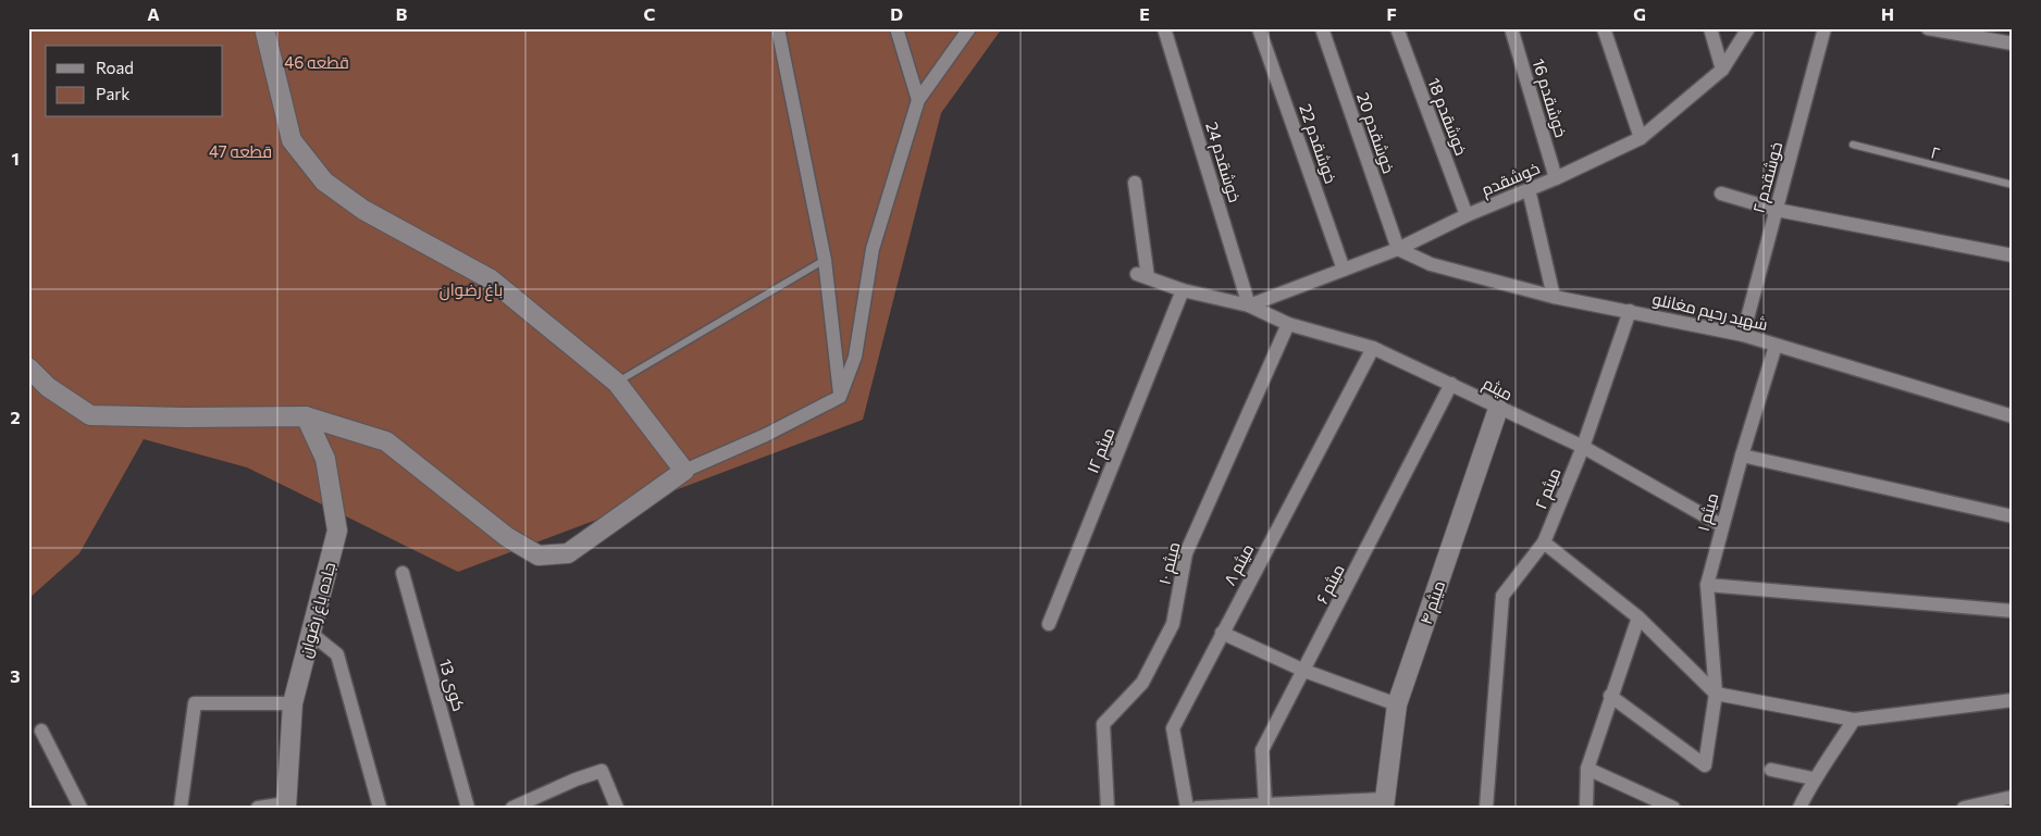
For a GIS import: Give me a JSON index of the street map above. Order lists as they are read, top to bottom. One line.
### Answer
{"streets":{"street":["خوشقدم 16","خوشقدم 18","خوشقدم 20","خوشقدم 22","خوشقدم 24","۲ خوشقدم","خوشقدم","شهید رحیم مغانلو","میثم","۱۲ میثم","۲ میثم","۱ میثم","۱۰ میثم","۸ میثم","۶ میثم","۴ میثم","جاده باغ رضوان","کوی 13"],"lane":["۲"]},"crossings":[["خوشقدم 16","خوشقدم"],["خوشقدم 18","خوشقدم"],["خوشقدم 20","خوشقدم"],["خوشقدم 20","شهید رحیم مغانلو"],["خوشقدم 22","خوشقدم"],["خوشقدم 24","خوشقدم"],["خوشقدم 24","میثم"],["۲ خوشقدم","شهید رحیم مغانلو"],["خوشقدم","شهید رحیم مغانلو"],["خوشقدم","میثم"],["شهید رحیم مغانلو","۲ میثم"],["شهید رحیم مغانلو","۱ میثم"],["میثم","۱۲ میثم"],["میثم","۲ میثم"],["میثم","۱ میثم"],["میثم","۱۰ میثم"],["میثم","۸ میثم"],["میثم","۶ میثم"],["میثم","۴ میثم"]],"parks":["قطعه 46","قطعه 47","باغ رضوان"],"legend":["Road","Park"],"grid":{"columns":["A","B","C","D","E","F","G","H"],"rows":["1","2","3"]}}
